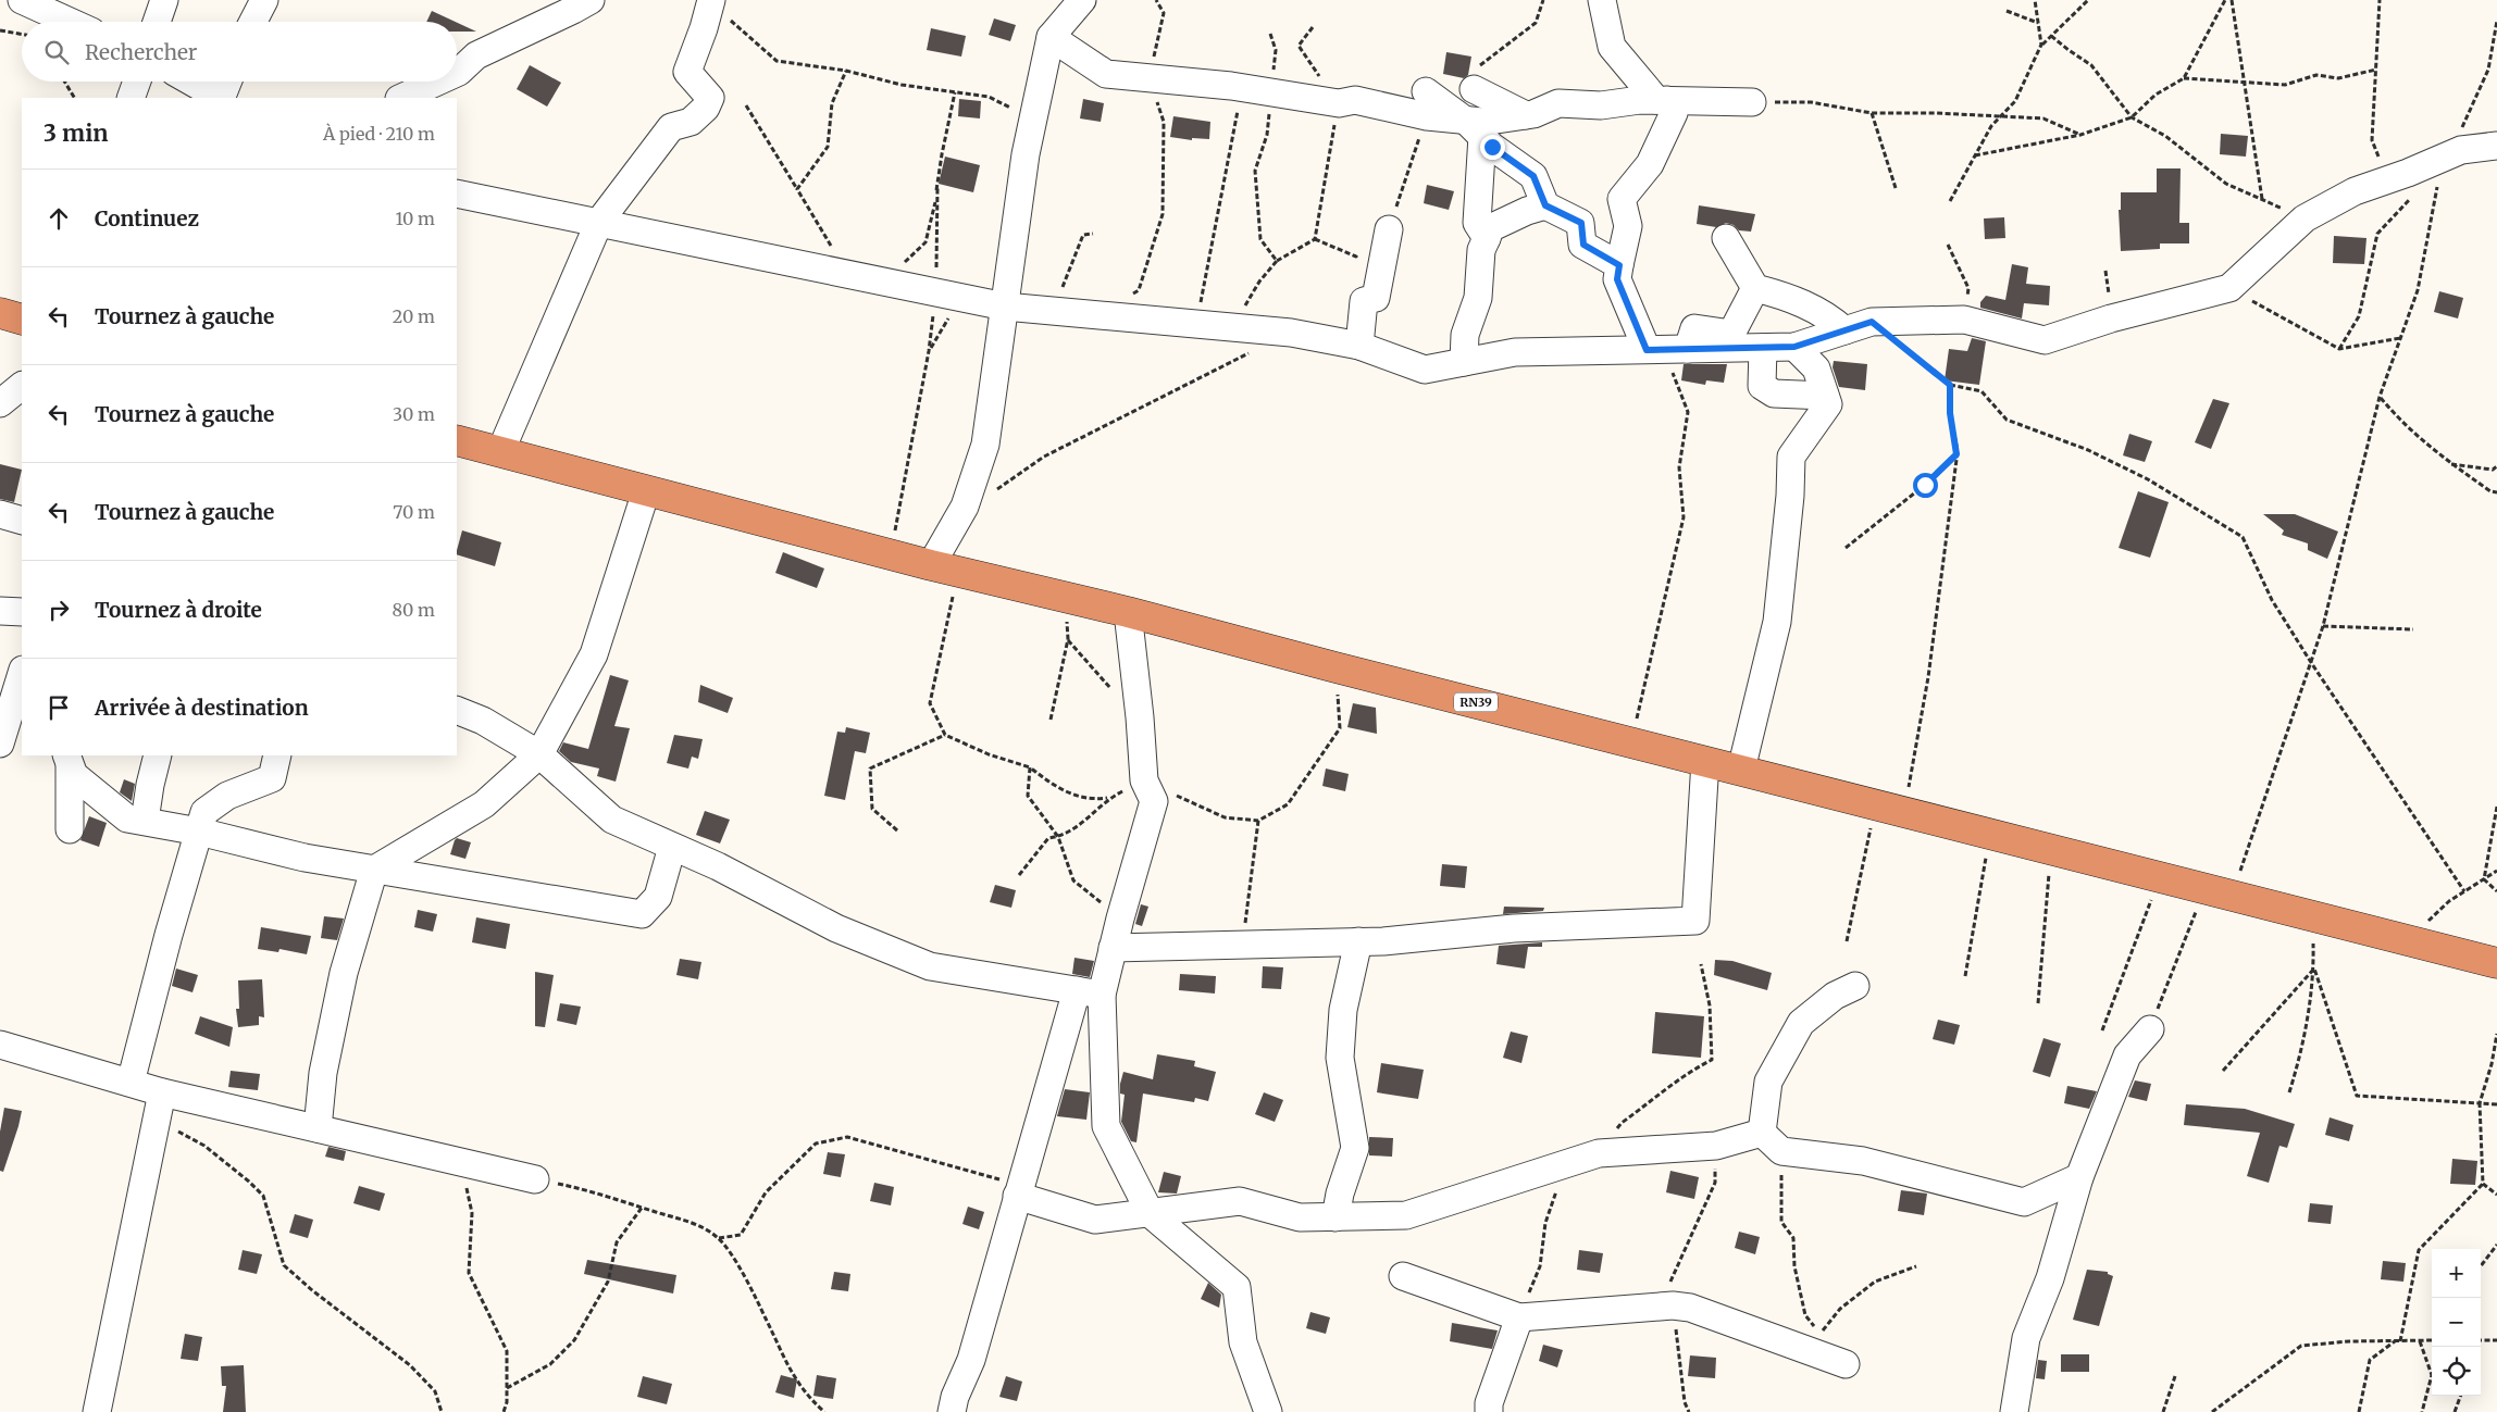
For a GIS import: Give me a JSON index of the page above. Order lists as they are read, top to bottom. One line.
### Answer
{"streets":{"highway":["RN39"]},"page":{"search":"Rechercher","heading":["3 min","À pied · 210 m"],"list":[["Continuez","10 m"],["Tournez à gauche","20 m"],["Tournez à gauche","30 m"],["Tournez à gauche","70 m"],["Tournez à droite","80 m"],"Arrivée à destination"],"map_buttons":["+","−"]}}
